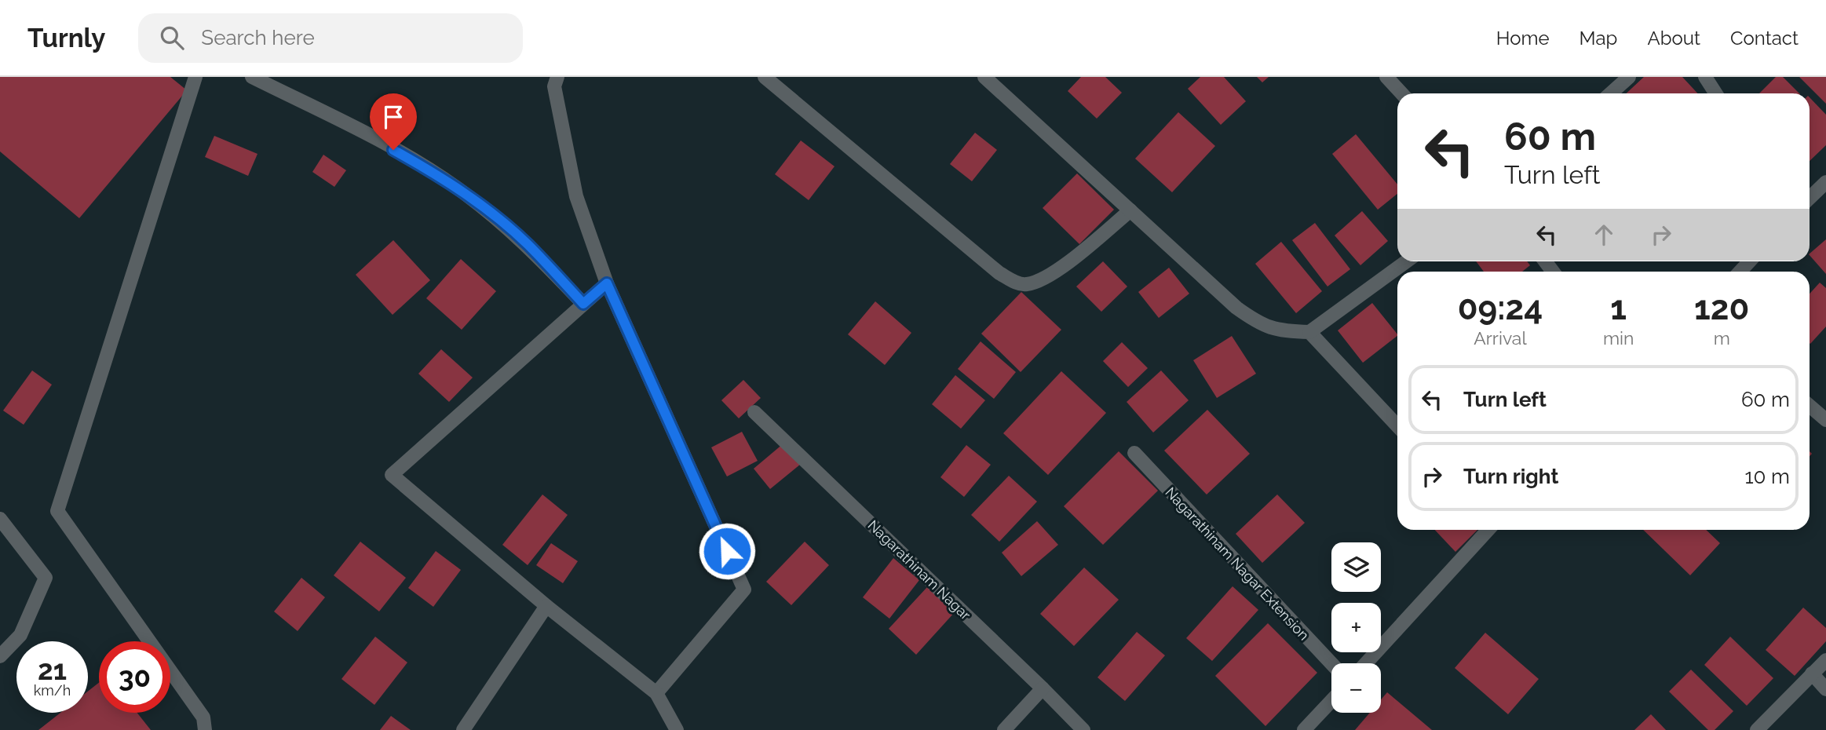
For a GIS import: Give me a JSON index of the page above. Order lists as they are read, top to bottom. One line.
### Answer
{"streets":{"street":["Nagarathinam Nagar Extension","Nagarathinam Nagar"]},"page":{"header":"Turnly","search":"Search here","nav":["Home","Map","About","Contact"],"turn":["60 m","Turn left"],"eta":["09:24","Arrival","1","min","120","m"],"list":[{"name":"Turn left","value":"60 m"},{"name":"Turn right","value":"10 m"}],"map_buttons":["+","−"],"speed":"21 km/h","limit":"30"}}
